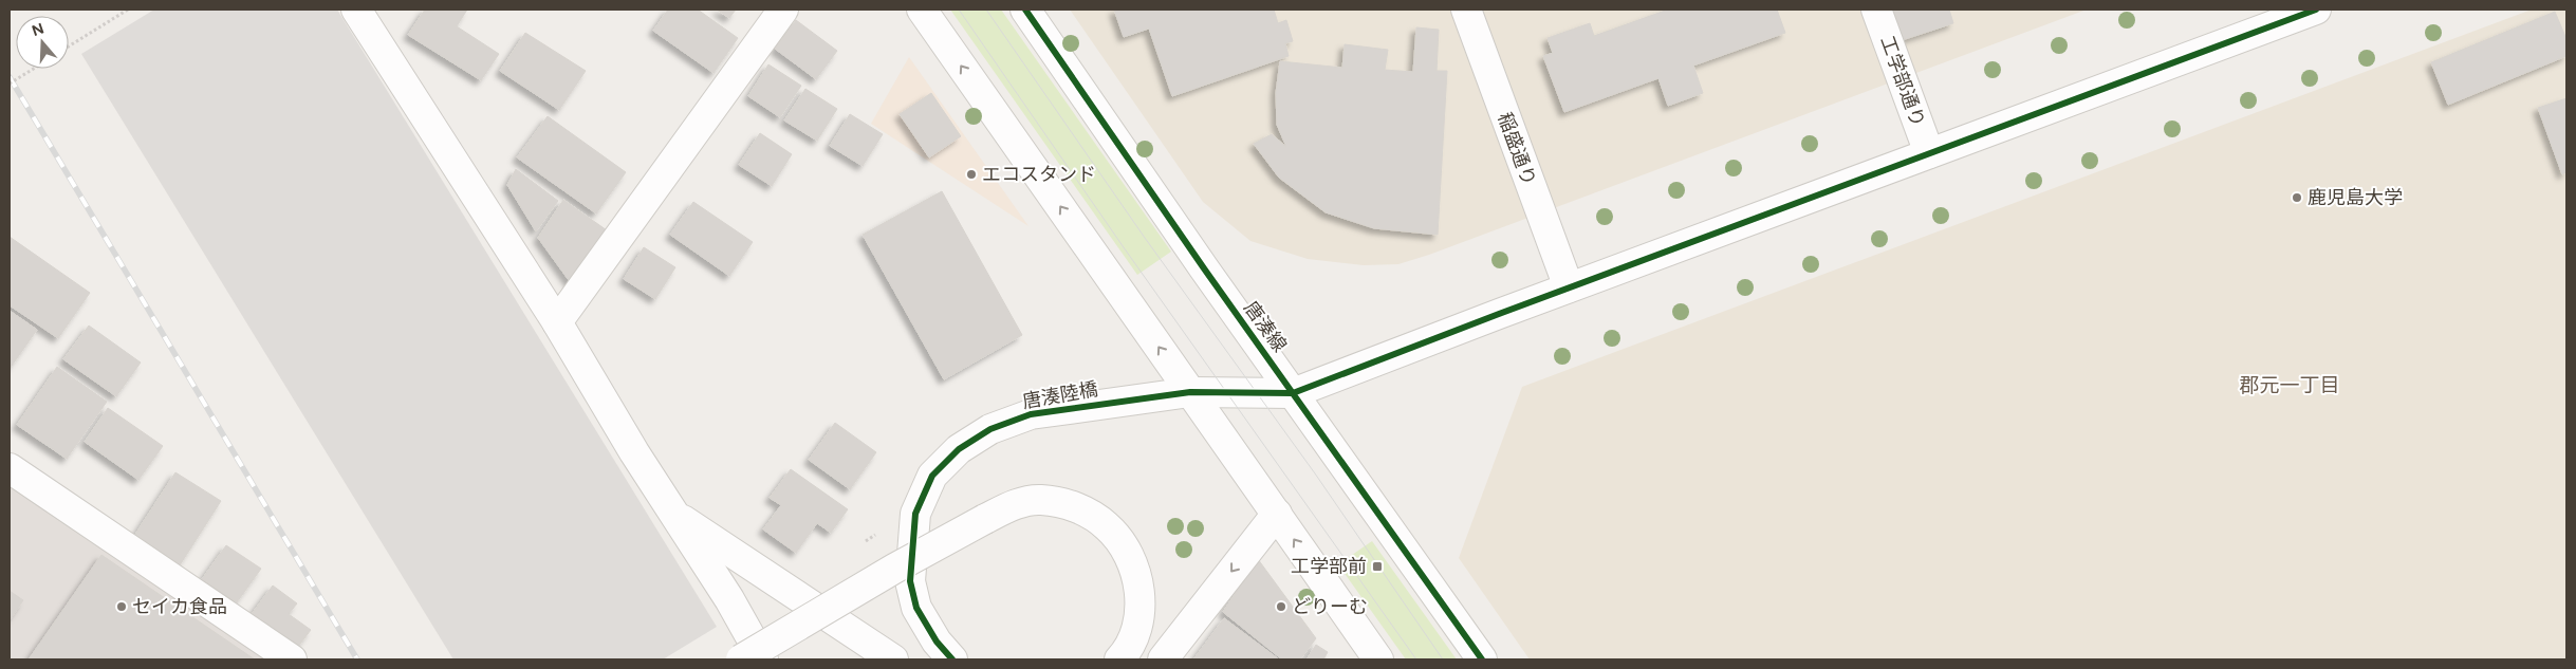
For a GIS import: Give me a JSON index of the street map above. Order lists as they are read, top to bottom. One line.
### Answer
{"streets":{"street":["工学部通り","稲盛通り","唐湊線","唐湊陸橋"]},"crossings":[["唐湊線","唐湊陸橋"]],"districts":["郡元一丁目"],"places":{"other":["エコスタンド","鹿児島大学","セイカ食品","どりーむ"],"transit":["工学部前"]},"north":"top"}
